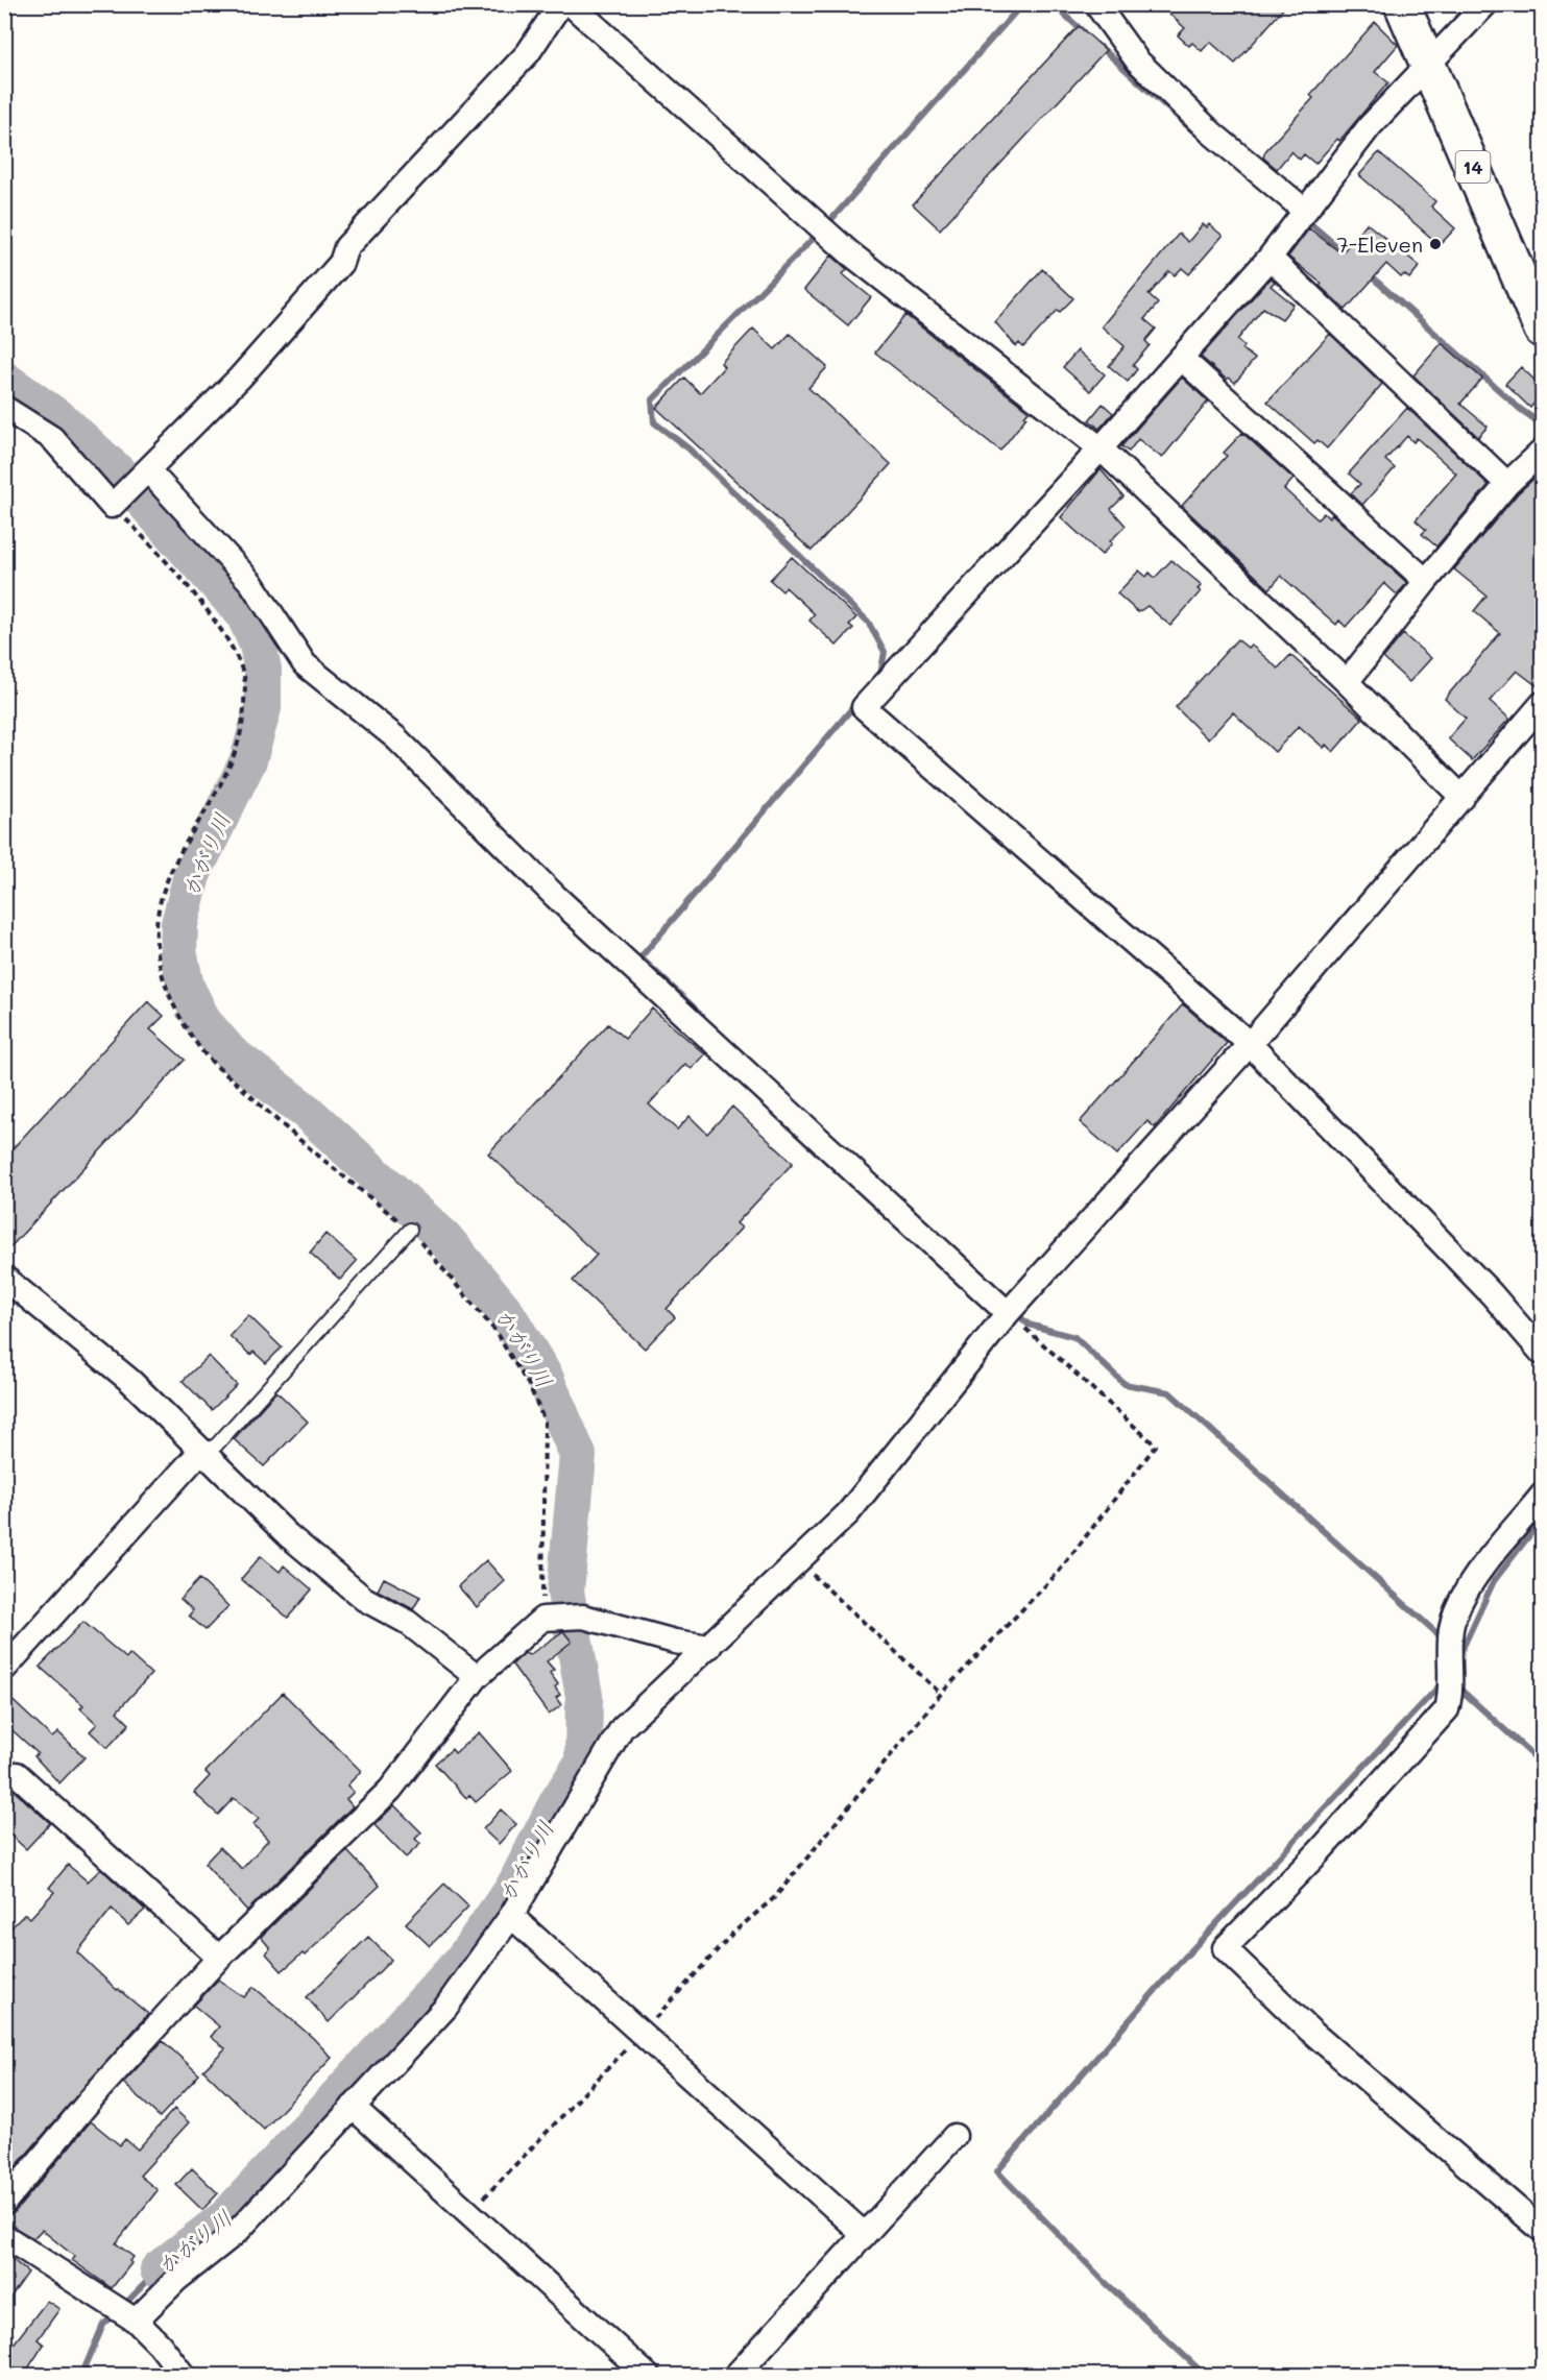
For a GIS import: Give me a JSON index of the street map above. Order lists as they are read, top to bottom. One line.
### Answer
{"streets":{"main road":["14"]},"water":["かがり川"],"places":["7-Eleven"]}
